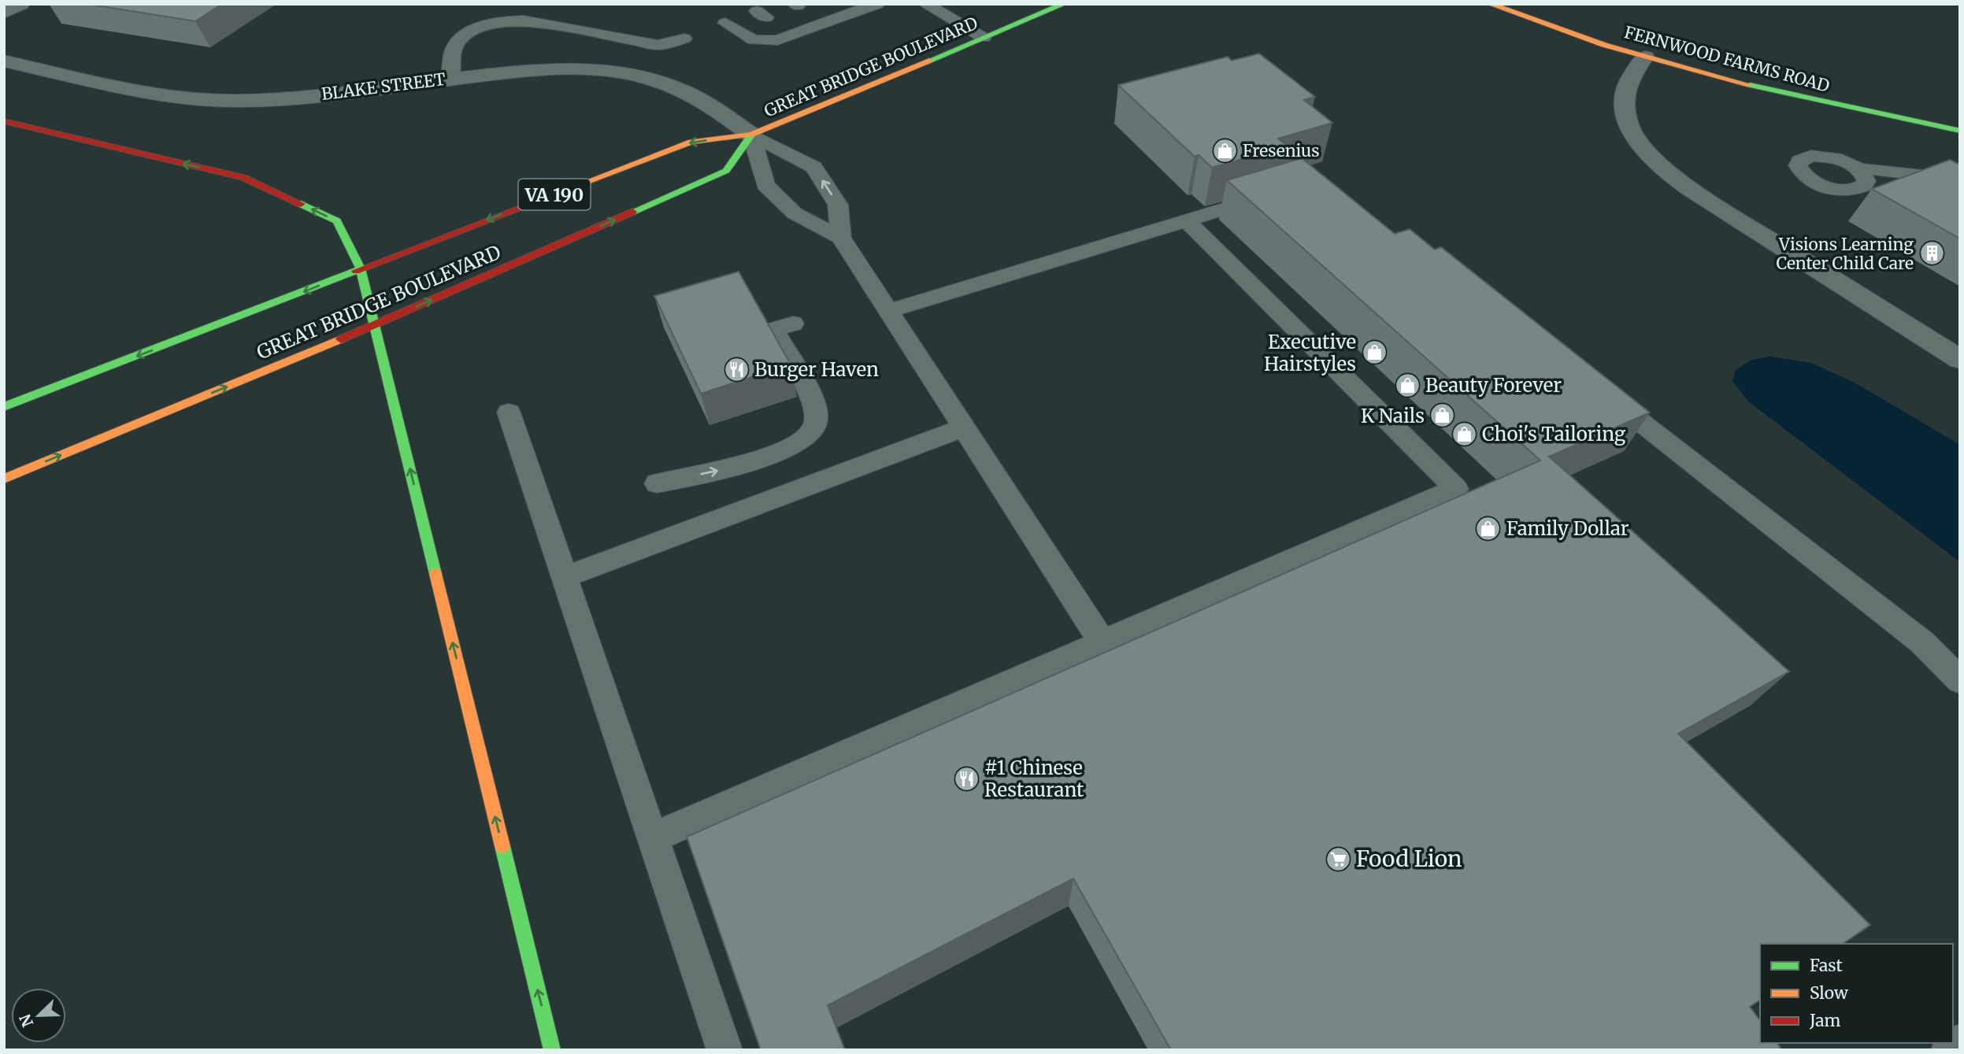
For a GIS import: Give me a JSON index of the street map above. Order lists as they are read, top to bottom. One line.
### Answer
{"streets":{"main road":["FERNWOOD FARMS ROAD","GREAT BRIDGE BOULEVARD","VA 190"],"street":["BLAKE STREET"]},"crossings":[["GREAT BRIDGE BOULEVARD","BLAKE STREET"]],"places":{"shop":["Fresenius","Executive Hairstyles","Beauty Forever","K Nails","Choi's Tailoring","Family Dollar"],"building":["Visions Learning Center Child Care"],"restaurant":["Burger Haven","#1 Chinese Restaurant"],"supermarket":["Food Lion"]},"legend":["Fast","Slow","Jam"],"north":"bottom left"}
